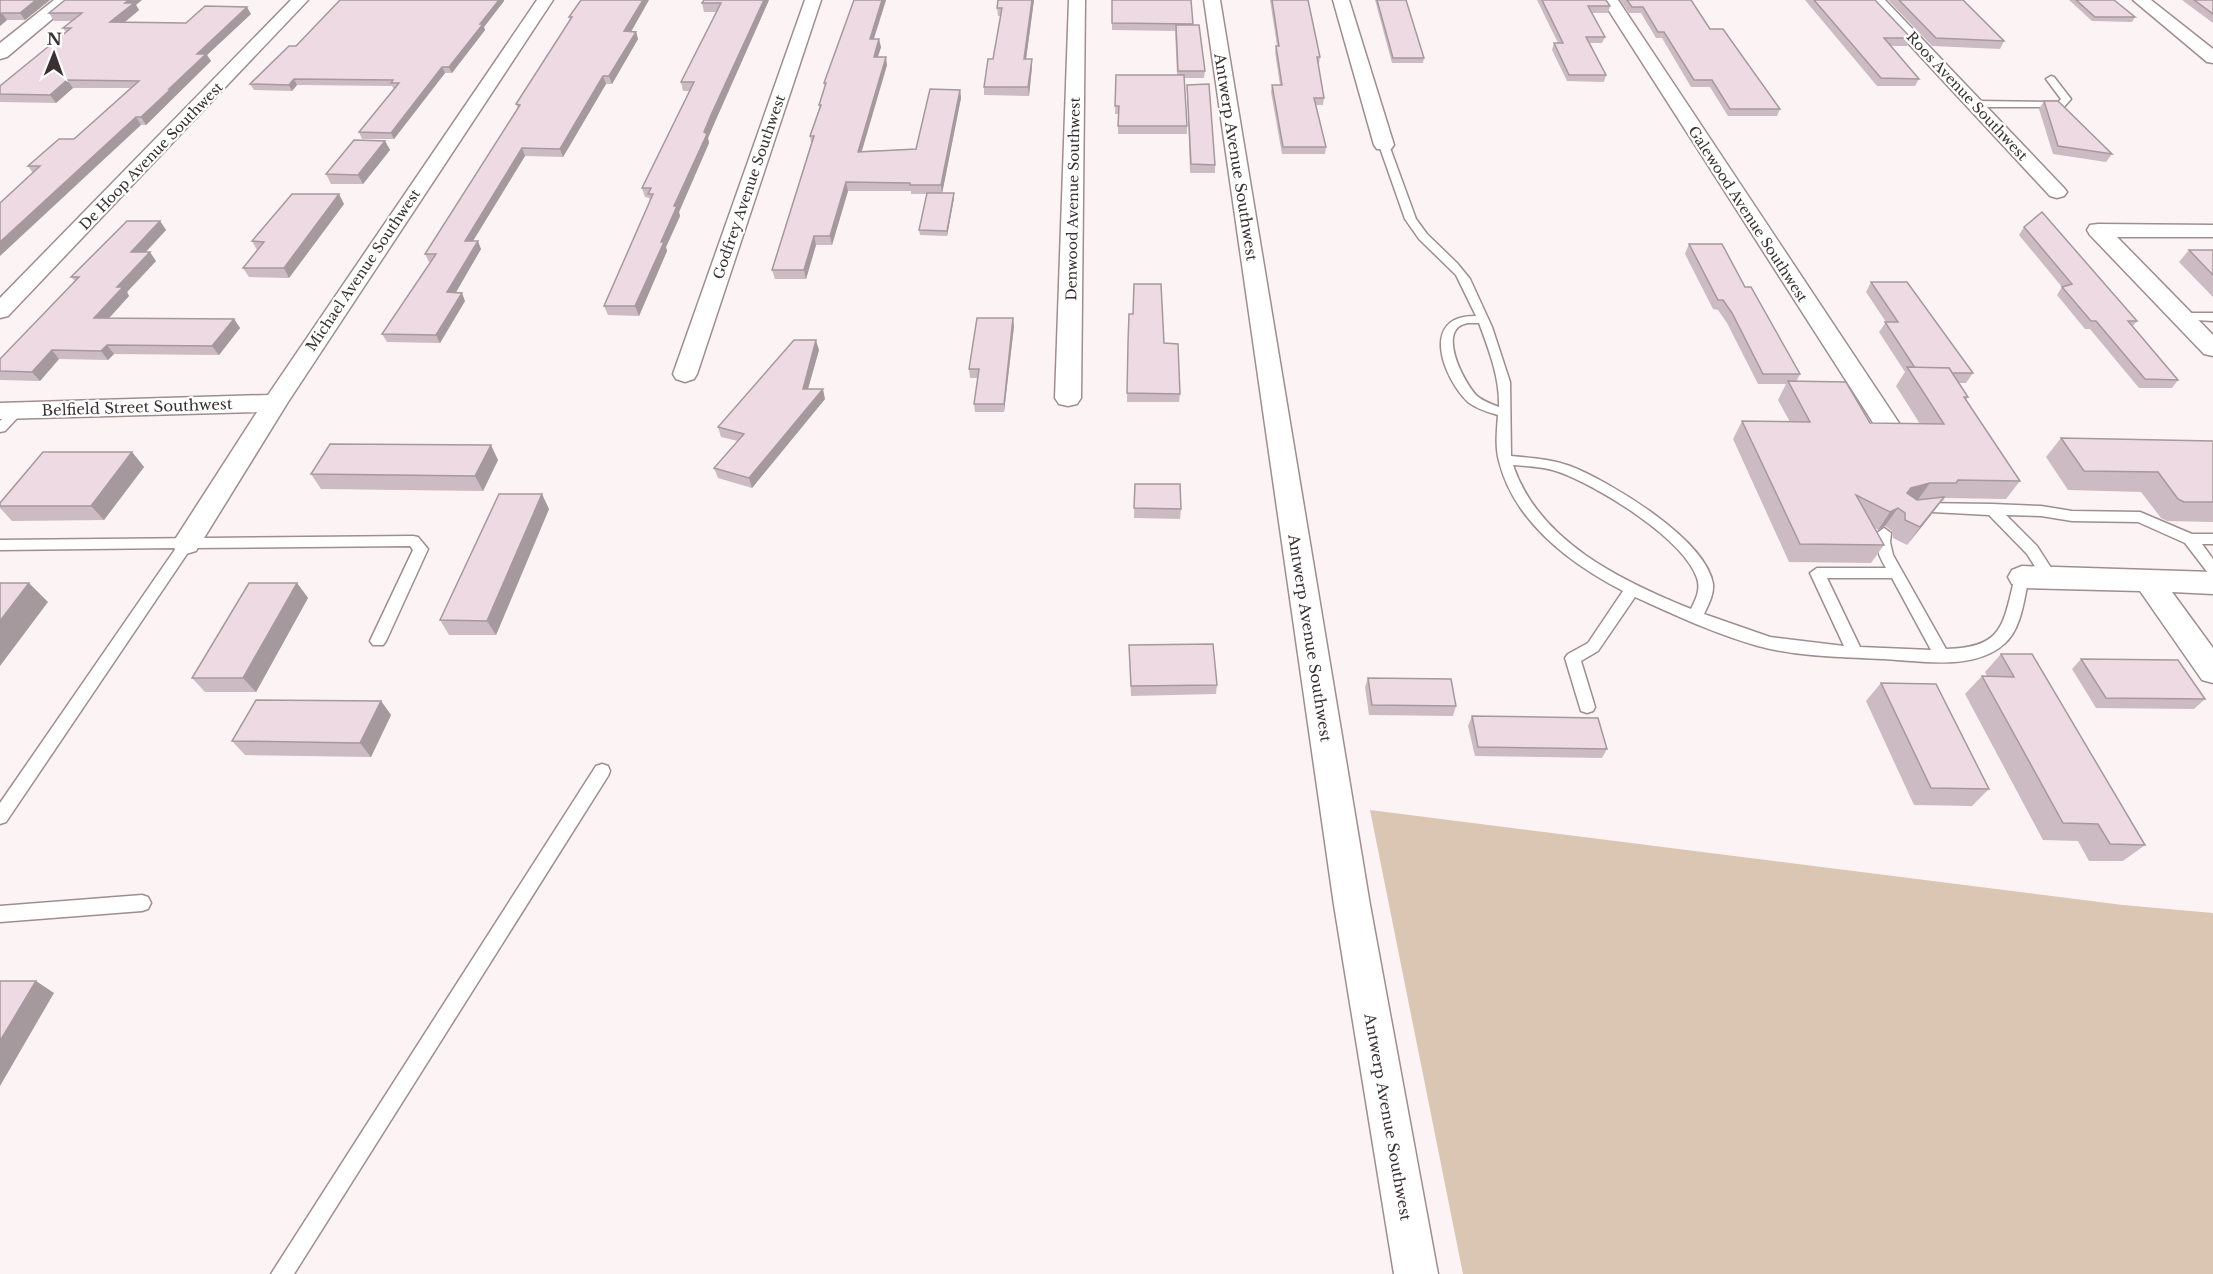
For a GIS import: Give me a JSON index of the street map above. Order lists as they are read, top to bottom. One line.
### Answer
{"streets":{"street":["Roos Avenue Southwest","De Hoop Avenue Southwest","Antwerp Avenue Southwest","Godfrey Avenue Southwest","Denwood Avenue Southwest","Galewood Avenue Southwest","Michael Avenue Southwest","Belfield Street Southwest"]},"crossings":[["Michael Avenue Southwest","Belfield Street Southwest"]],"north":"top"}
